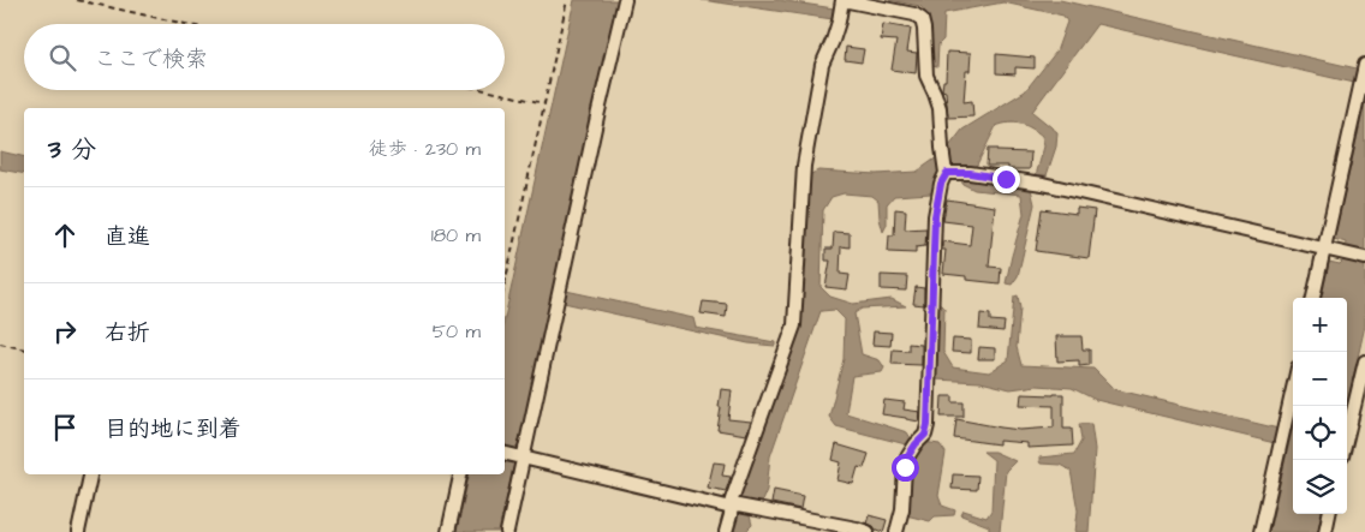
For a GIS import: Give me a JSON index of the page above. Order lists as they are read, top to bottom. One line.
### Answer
{"page":{"search":"ここで検索","heading":["3 分","徒歩 · 230 m"],"list":[["直進","180 m"],["右折","50 m"],"目的地に到着"],"map_buttons":["+","−"]}}
